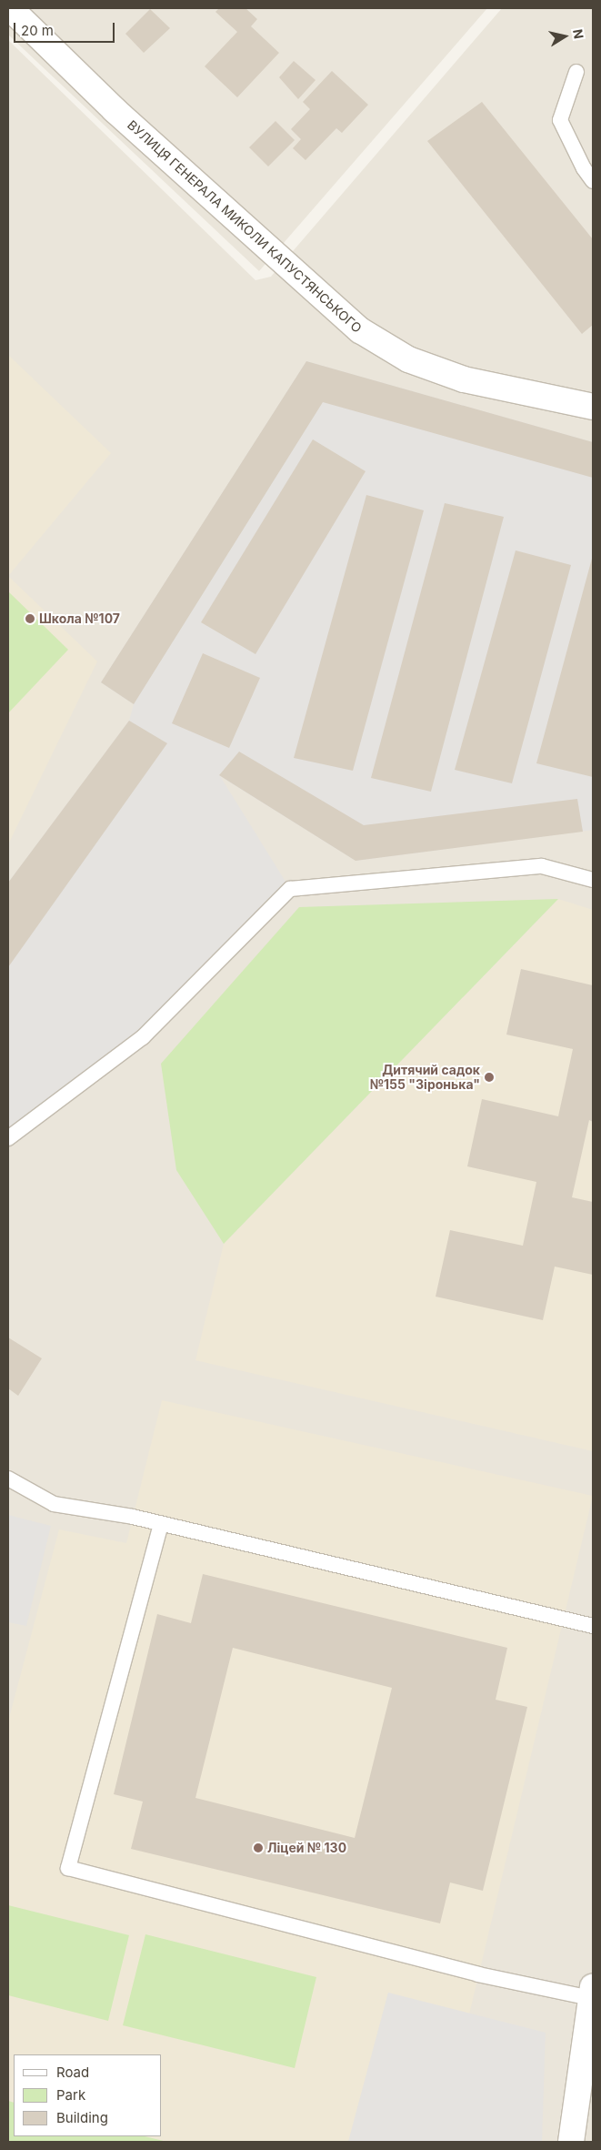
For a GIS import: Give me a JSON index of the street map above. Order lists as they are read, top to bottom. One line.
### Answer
{"streets":{"street":["ВУЛИЦЯ ГЕНЕРАЛА МИКОЛИ КАПУСТЯНСЬКОГО"]},"places":["Школа №107","Дитячий садок №155 \"Зіронька\"","Ліцей № 130"],"legend":["Road","Park","Building"],"scale_bar":"20 m","north":"right"}
